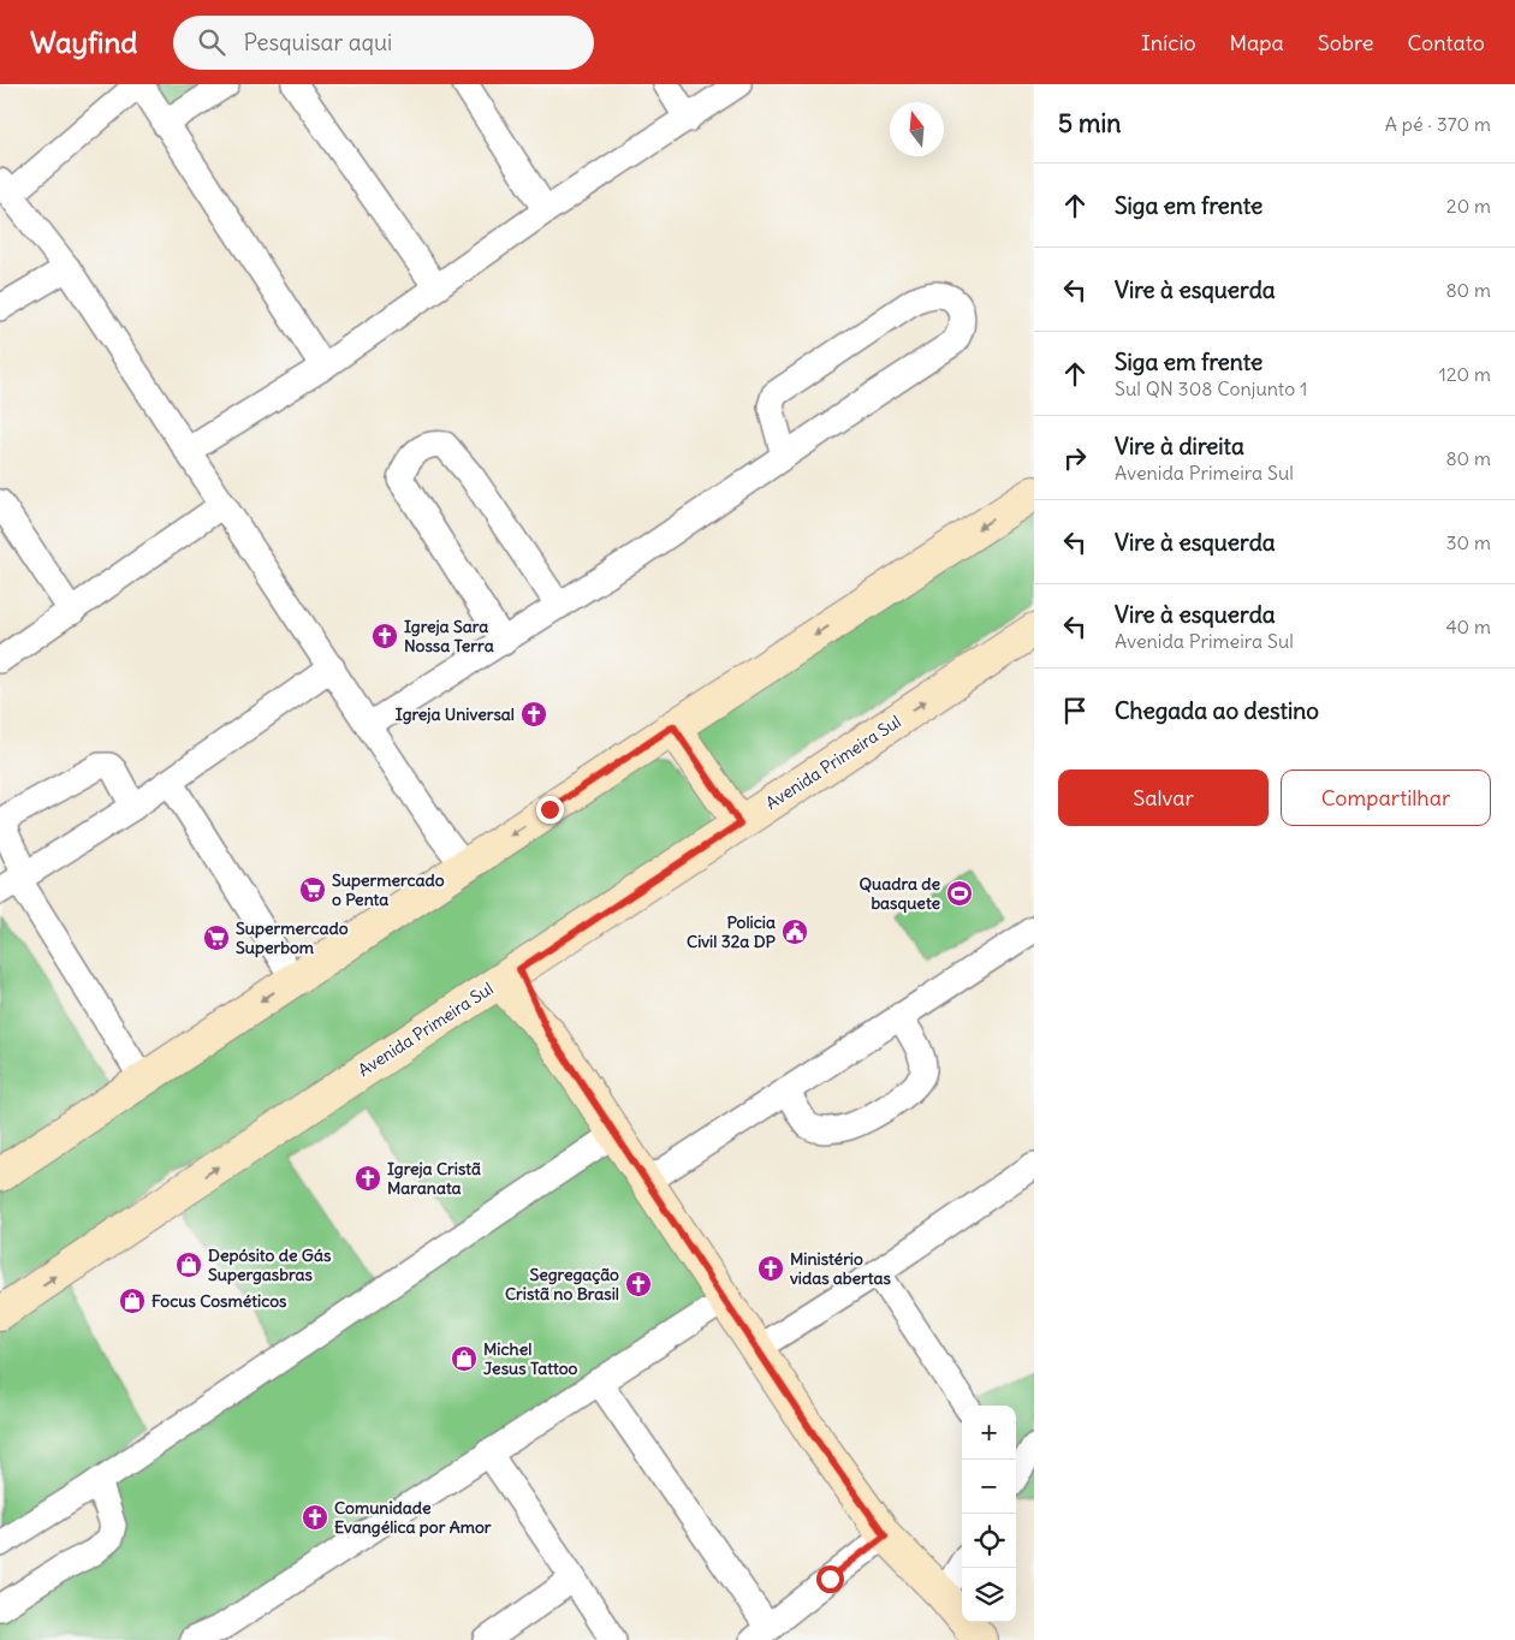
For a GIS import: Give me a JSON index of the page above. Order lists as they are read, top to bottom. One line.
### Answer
{"streets":{"main road":["Avenida Primeira Sul"]},"places":{"church":["Igreja Sara Nossa Terra","Igreja Universal","Igreja Cristã Maranata","Ministério vidas abertas","Segregação Cristã no Brasil","Comunidade Evangélica por Amor"],"supermarket":["Supermercado o Penta","Supermercado Superbom"],"sports":["Quadra de basquete"],"public building":["Policia Civil 32a DP"],"shop":["Depósito de Gás Supergasbras","Focus Cosméticos","Michel Jesus Tattoo"]},"north":"top","page":{"header":"Wayfind","search":"Pesquisar aqui","nav":["Início","Mapa","Sobre","Contato"],"heading":["5 min","A pé · 370 m"],"list":[["Siga em frente","20 m"],["Vire à esquerda","80 m"],["Siga em frente","Sul QN 308 Conjunto 1","120 m"],["Vire à direita","Avenida Primeira Sul","80 m"],["Vire à esquerda","30 m"],["Vire à esquerda","Avenida Primeira Sul","40 m"],"Chegada ao destino"],"buttons":["Salvar","Compartilhar"],"map_buttons":["+","−"]}}
